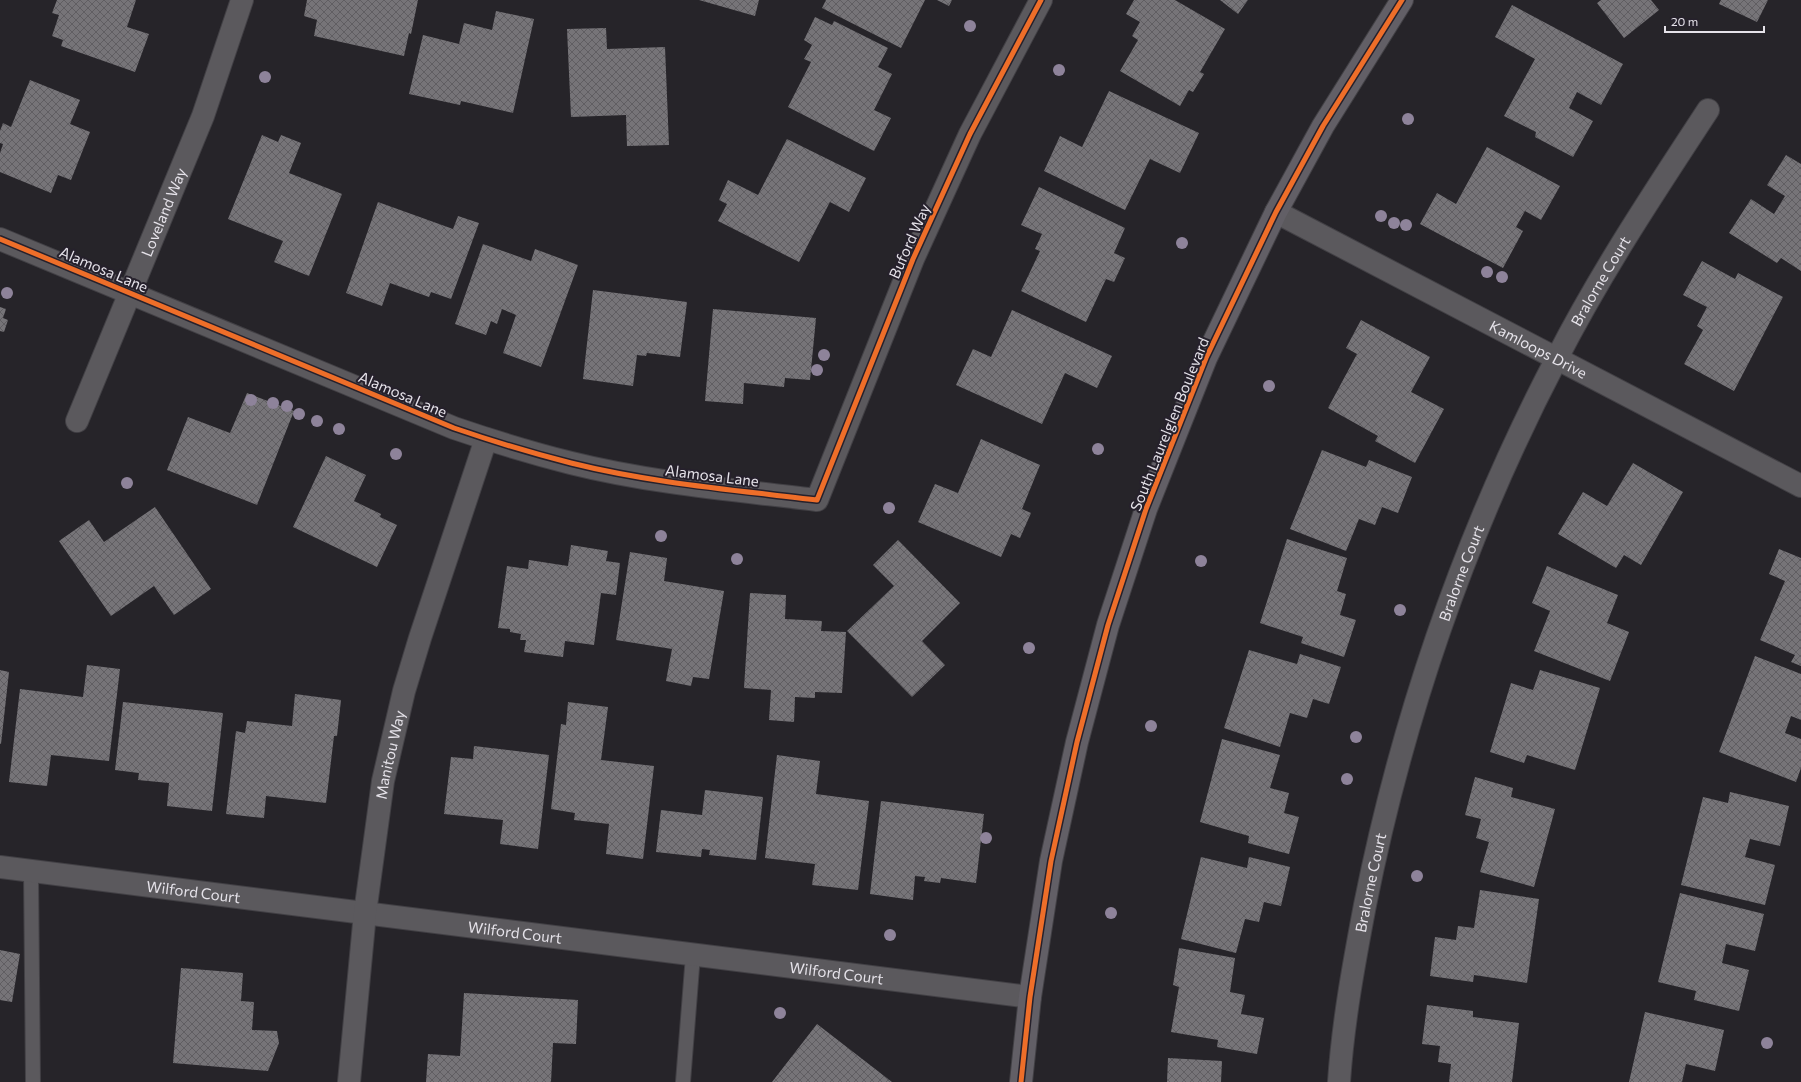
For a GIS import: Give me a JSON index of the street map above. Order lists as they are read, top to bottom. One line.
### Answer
{"streets":{"street":["Loveland Way","Buford Way","Alamosa Lane","Bralorne Court","Kamloops Drive","South Laurelglen Boulevard","Manitou Way","Wilford Court"]},"crossings":[["Loveland Way","Alamosa Lane"],["Buford Way","Alamosa Lane"],["Alamosa Lane","Manitou Way"],["Bralorne Court","Kamloops Drive"],["Kamloops Drive","South Laurelglen Boulevard"],["South Laurelglen Boulevard","Wilford Court"],["Manitou Way","Wilford Court"]],"scale_bar":"20 m"}
